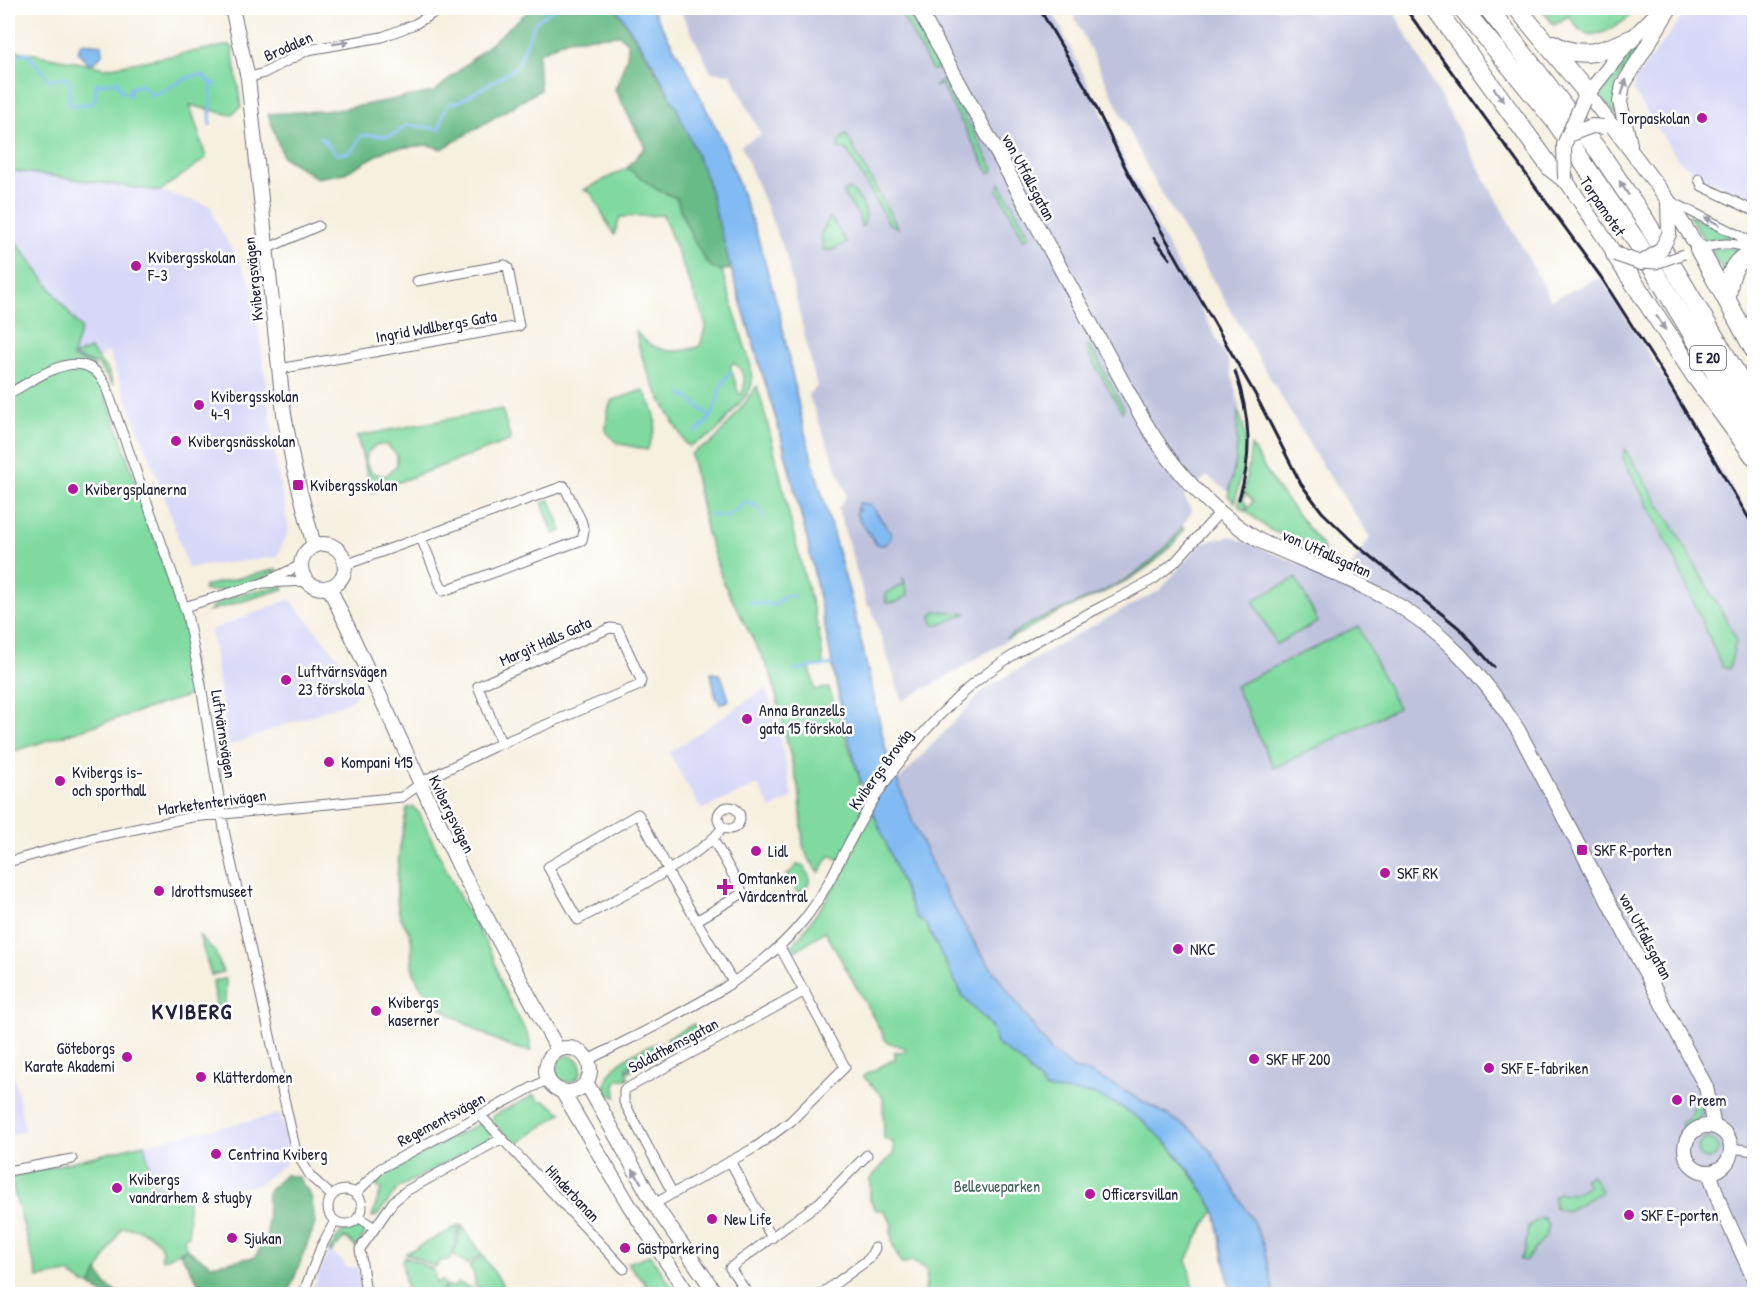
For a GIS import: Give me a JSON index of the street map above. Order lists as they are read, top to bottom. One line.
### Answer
{"streets":{"highway":["E 20"],"street":["Brodalen","von Utfallsgatan","Torpamotet","Kvibergsvägen","Ingrid Wallbergs Gata","Margit Halls Gata","Luftvärnsvägen","Kvibergs Broväg","Marketenterivägen","Soldathemsgatan","Regementsvägen","Hinderbanan"]},"crossings":[["Brodalen","Kvibergsvägen"],["von Utfallsgatan","Kvibergs Broväg"],["Kvibergsvägen","Ingrid Wallbergs Gata"],["Kvibergsvägen","Margit Halls Gata"],["Kvibergsvägen","Kvibergs Broväg"],["Kvibergsvägen","Marketenterivägen"],["Kvibergsvägen","Regementsvägen"],["Margit Halls Gata","Marketenterivägen"],["Luftvärnsvägen","Marketenterivägen"],["Luftvärnsvägen","Regementsvägen"],["Kvibergs Broväg","Regementsvägen"],["Regementsvägen","Hinderbanan"]],"one_way":["Brodalen"],"districts":["KVIBERG"],"parks":["Bellevueparken"],"places":{"other":["Torpaskolan","Kvibergsskolan F-3","Kvibergsskolan 4-9","Kvibergsnässkolan","Kvibergsplanerna","Luftvärnsvägen 23 förskola","Anna Branzells gata 15 förskola","Kompani 415","Kvibergs is- och sporthall","Lidl","SKF RK","Idrottsmuseet","NKC","Kvibergs kaserner","Göteborgs Karate Akademi","SKF HF 200","SKF E-fabriken","Klätterdomen","Preem","Centrina Kviberg","Kvibergs vandrarhem & stugby","Officersvillan","SKF E-porten","New Life","Sjukan","Gästparkering"],"transit":["Kvibergsskolan","SKF R-porten"],"health":["Omtanken Vårdcentral"]}}
